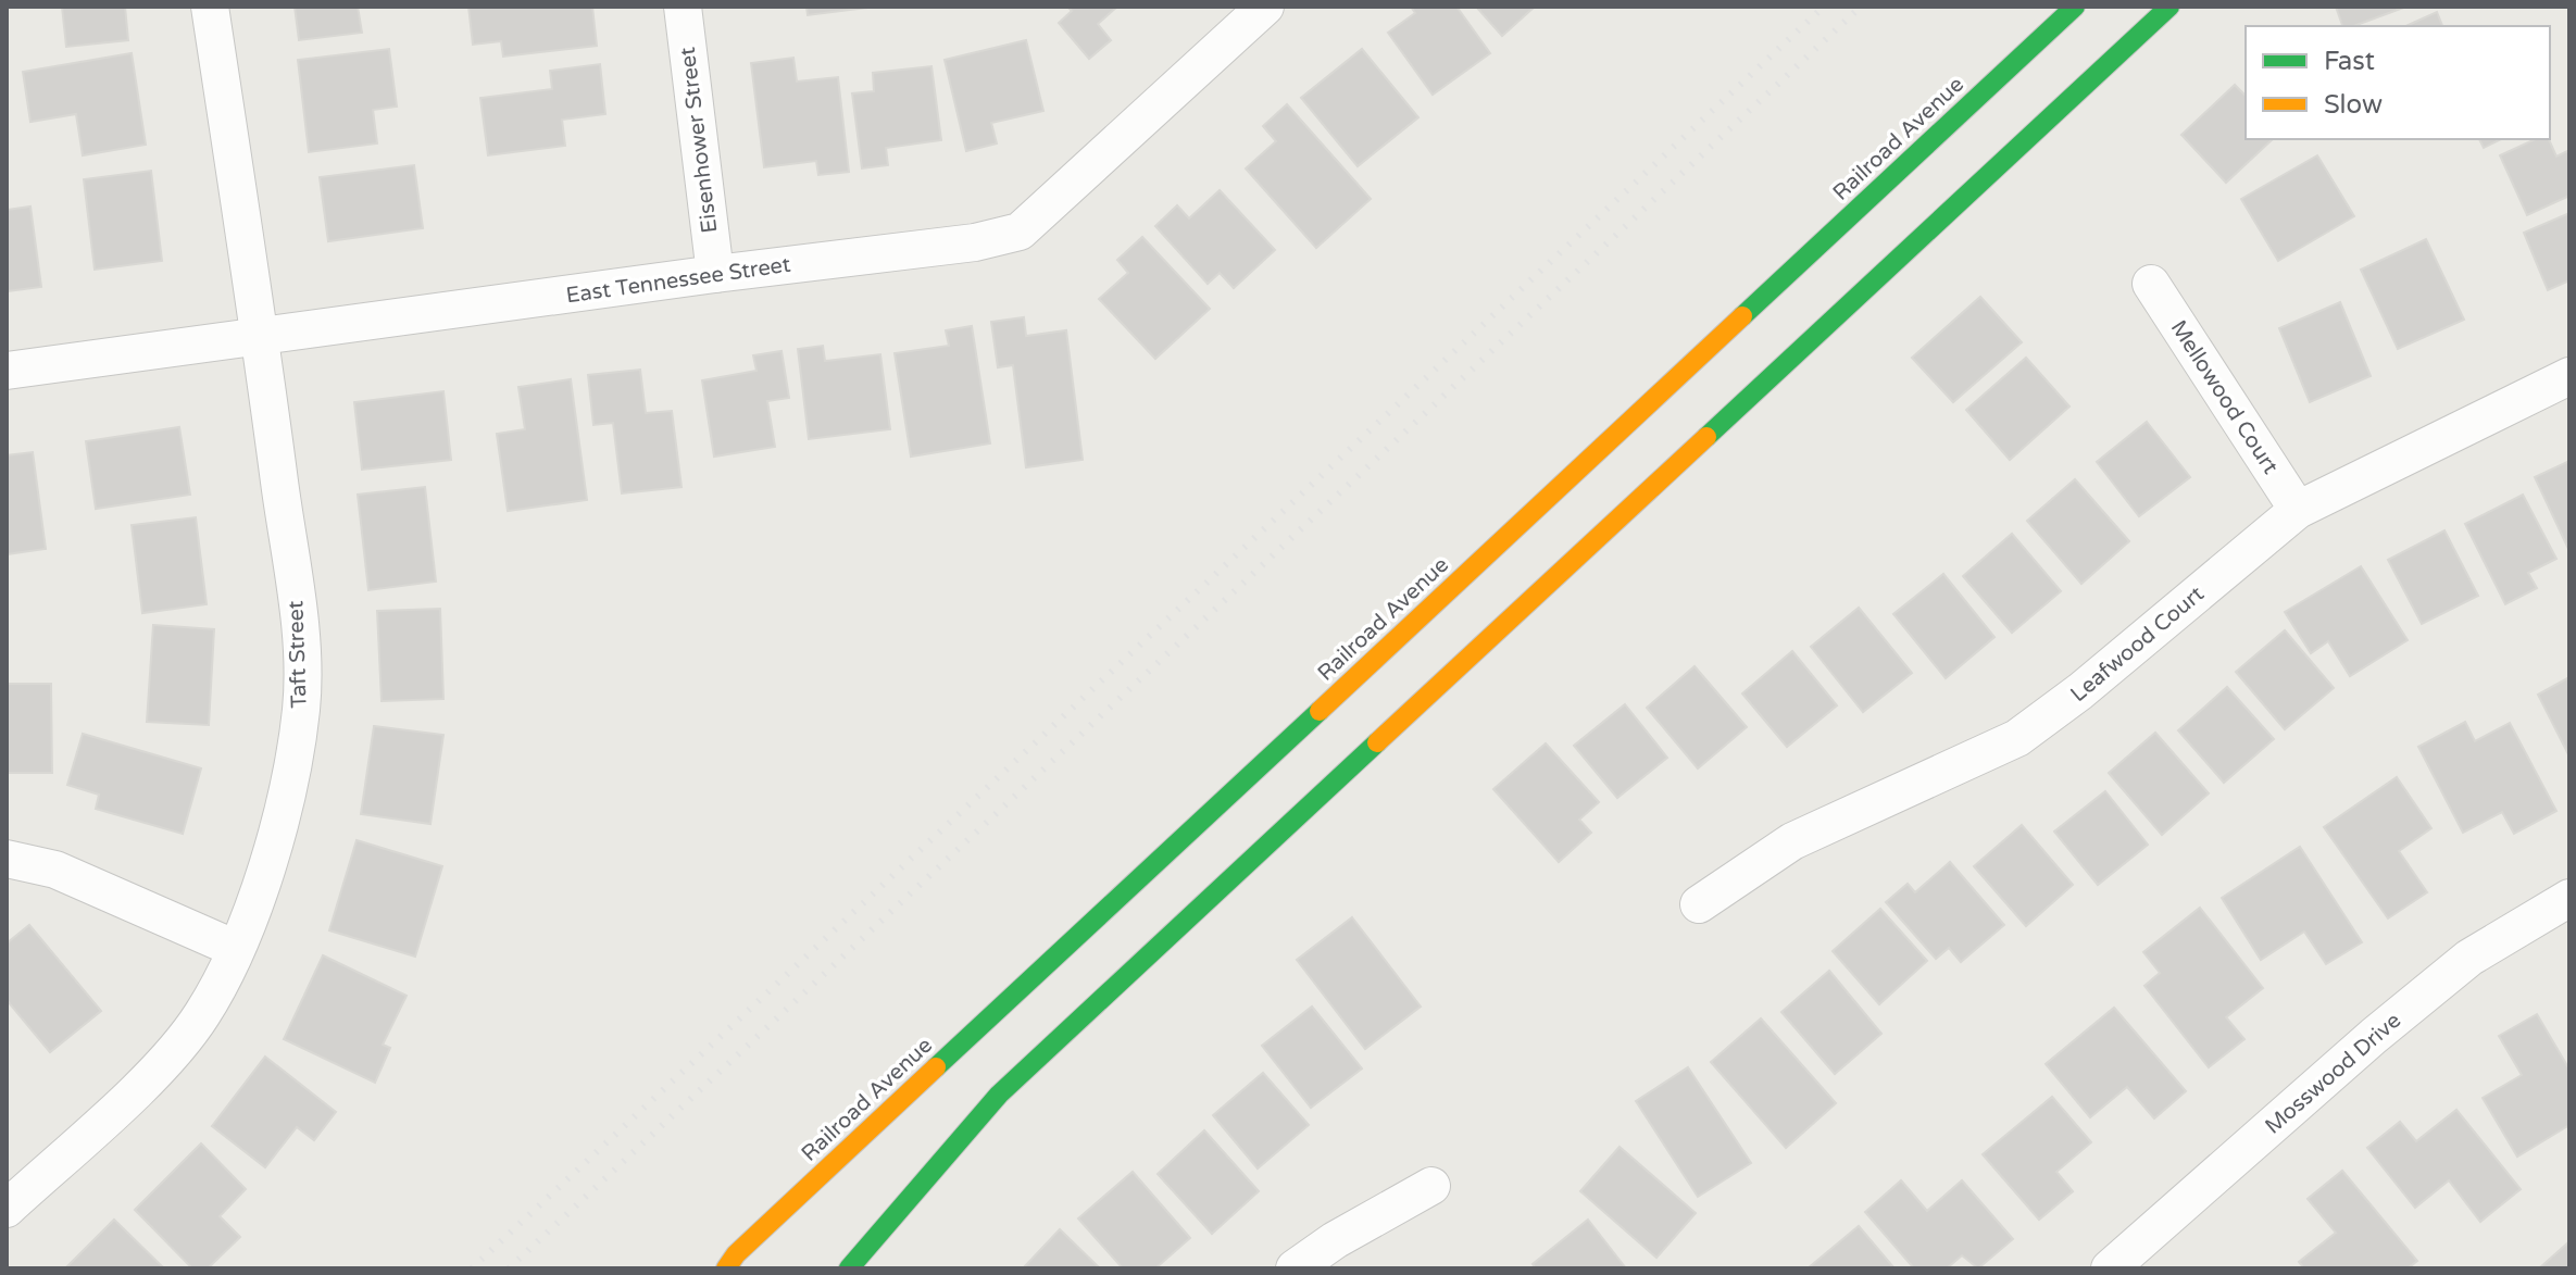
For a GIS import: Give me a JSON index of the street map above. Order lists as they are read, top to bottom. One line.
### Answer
{"streets":{"street":["Railroad Avenue","Eisenhower Street","East Tennessee Street","Mellowood Court","Leafwood Court","Taft Street","Mosswood Drive"]},"crossings":[["Eisenhower Street","East Tennessee Street"],["East Tennessee Street","Taft Street"],["Mellowood Court","Leafwood Court"]],"legend":["Fast","Slow"]}
